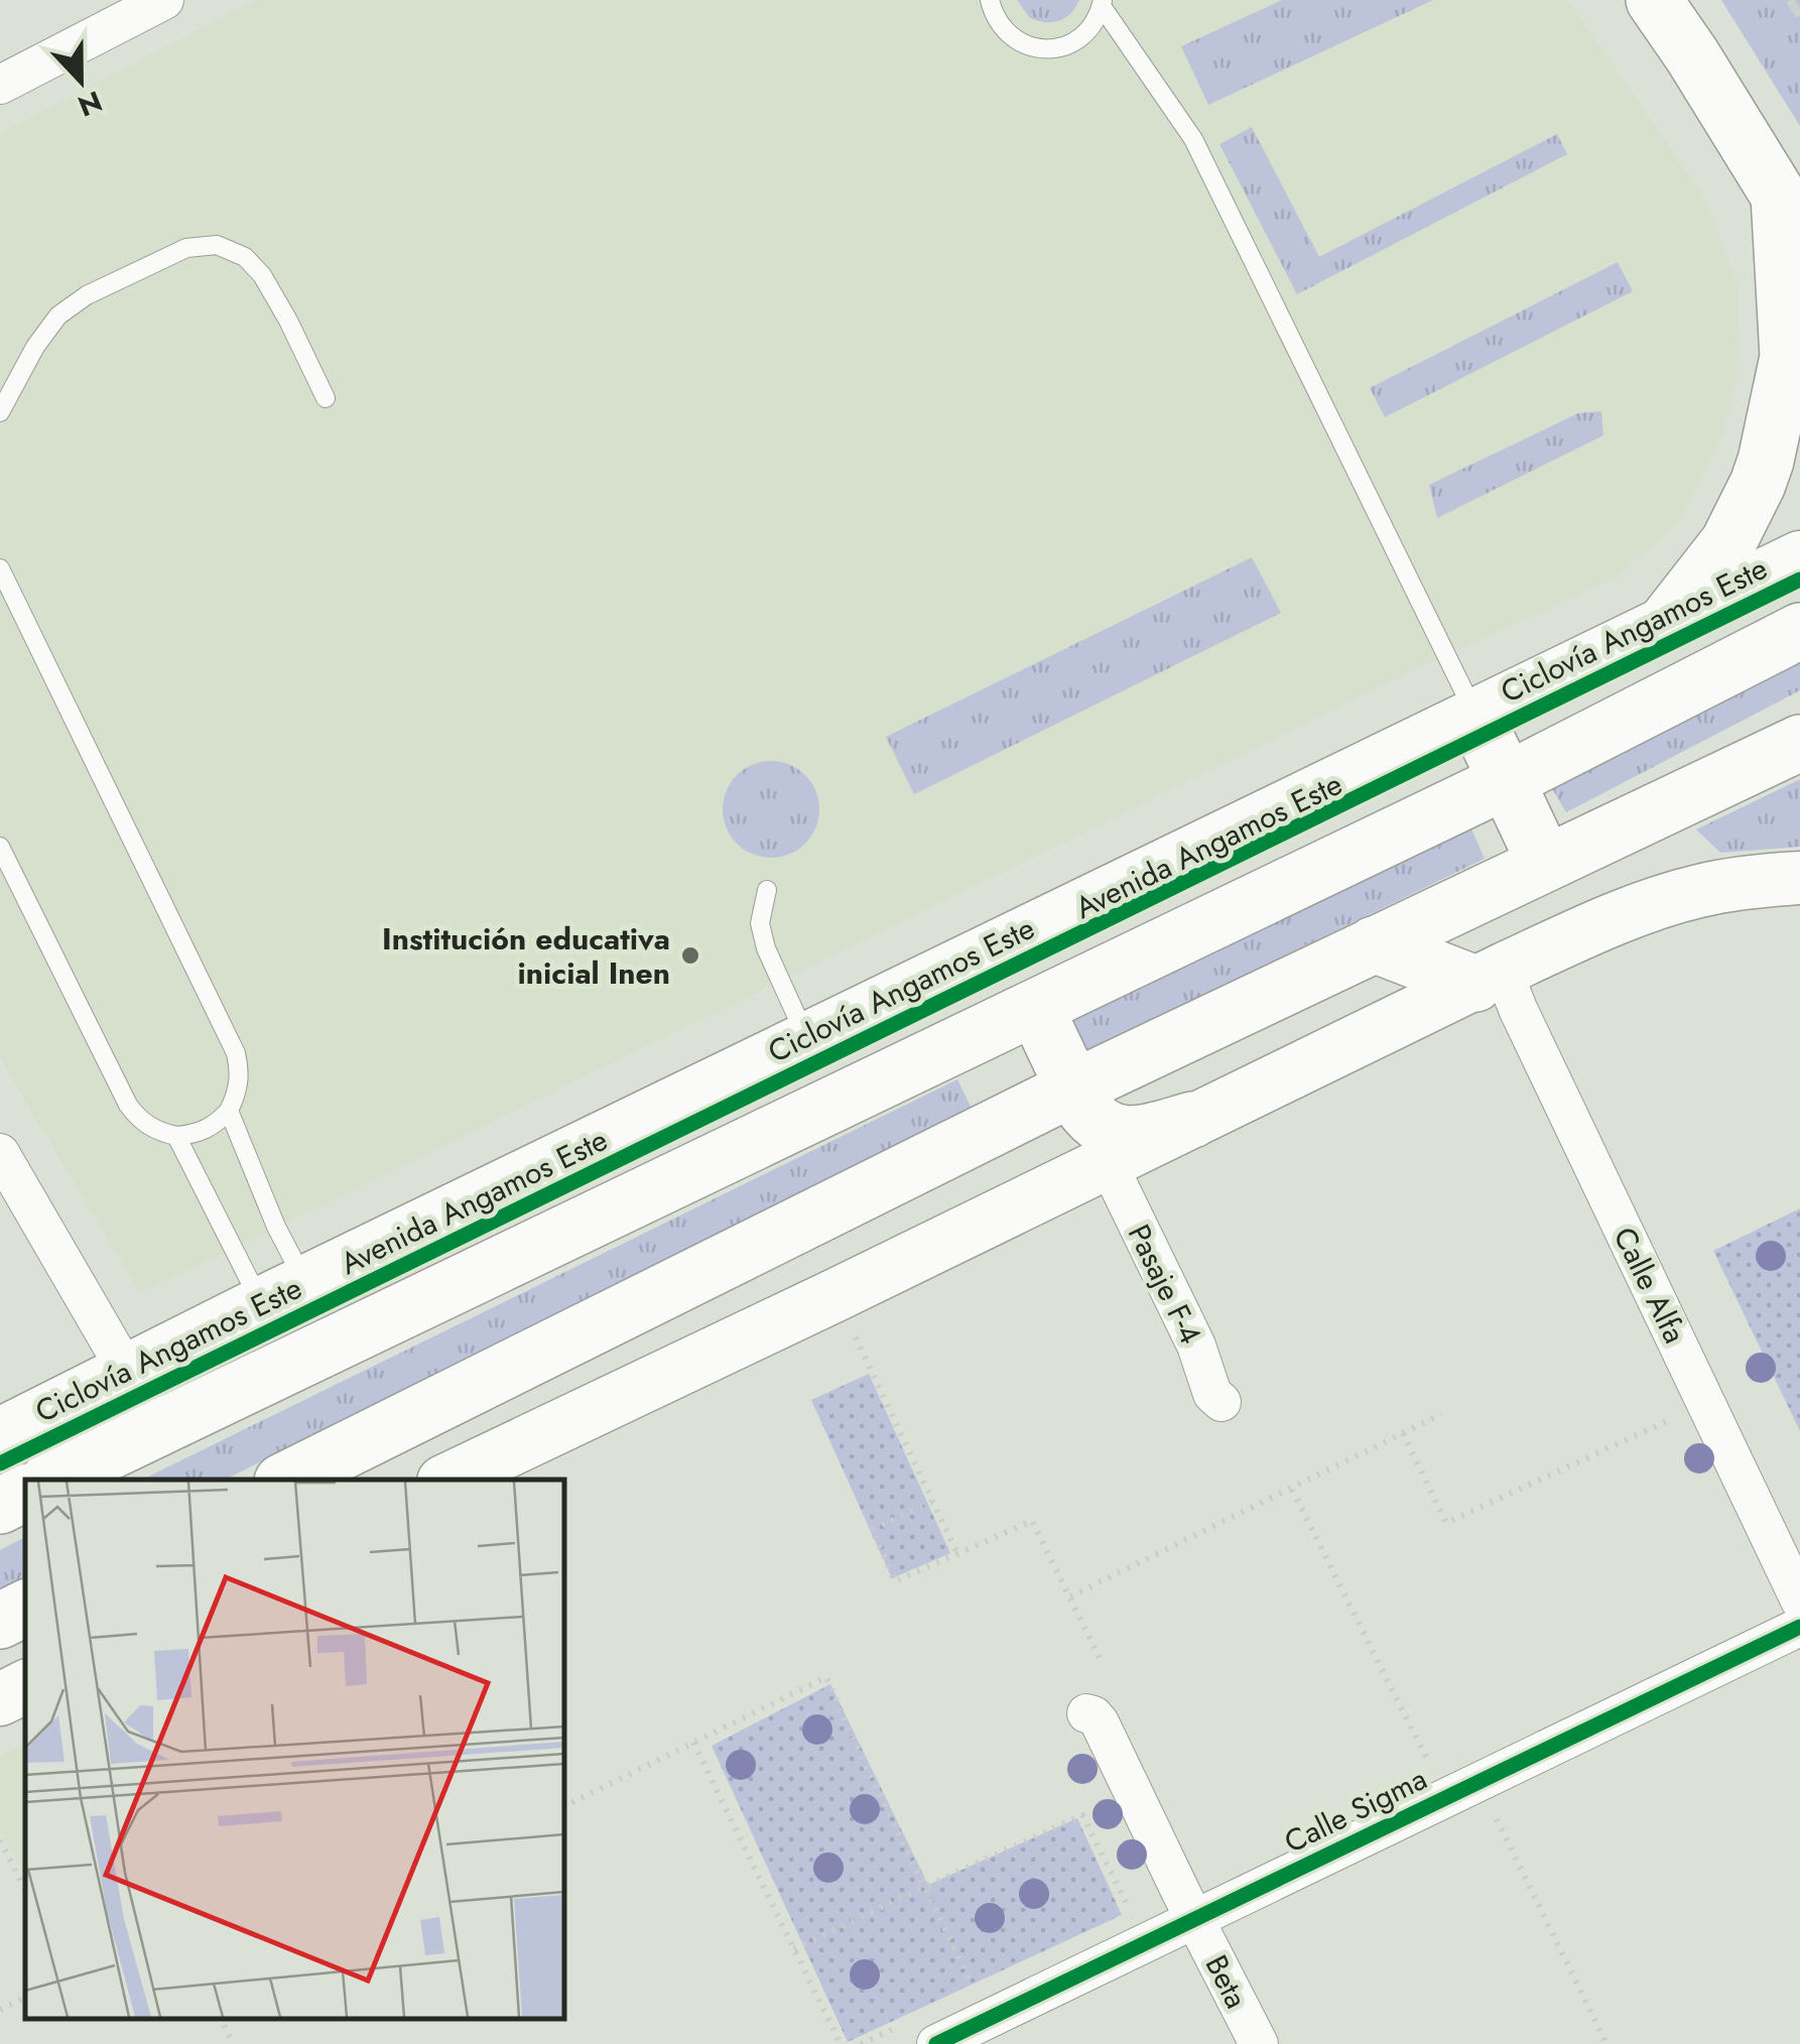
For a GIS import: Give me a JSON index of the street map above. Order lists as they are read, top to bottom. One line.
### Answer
{"streets":{"main road":["Avenida Angamos Este"],"street":["Pasaje F-4","Calle Alfa","Calle Sigma","Beta"],"cycle path":["Ciclovía Angamos Este"]},"crossings":[["Calle Sigma","Beta"]],"places":["Institución educativa inicial Inen"],"north":"bottom"}
